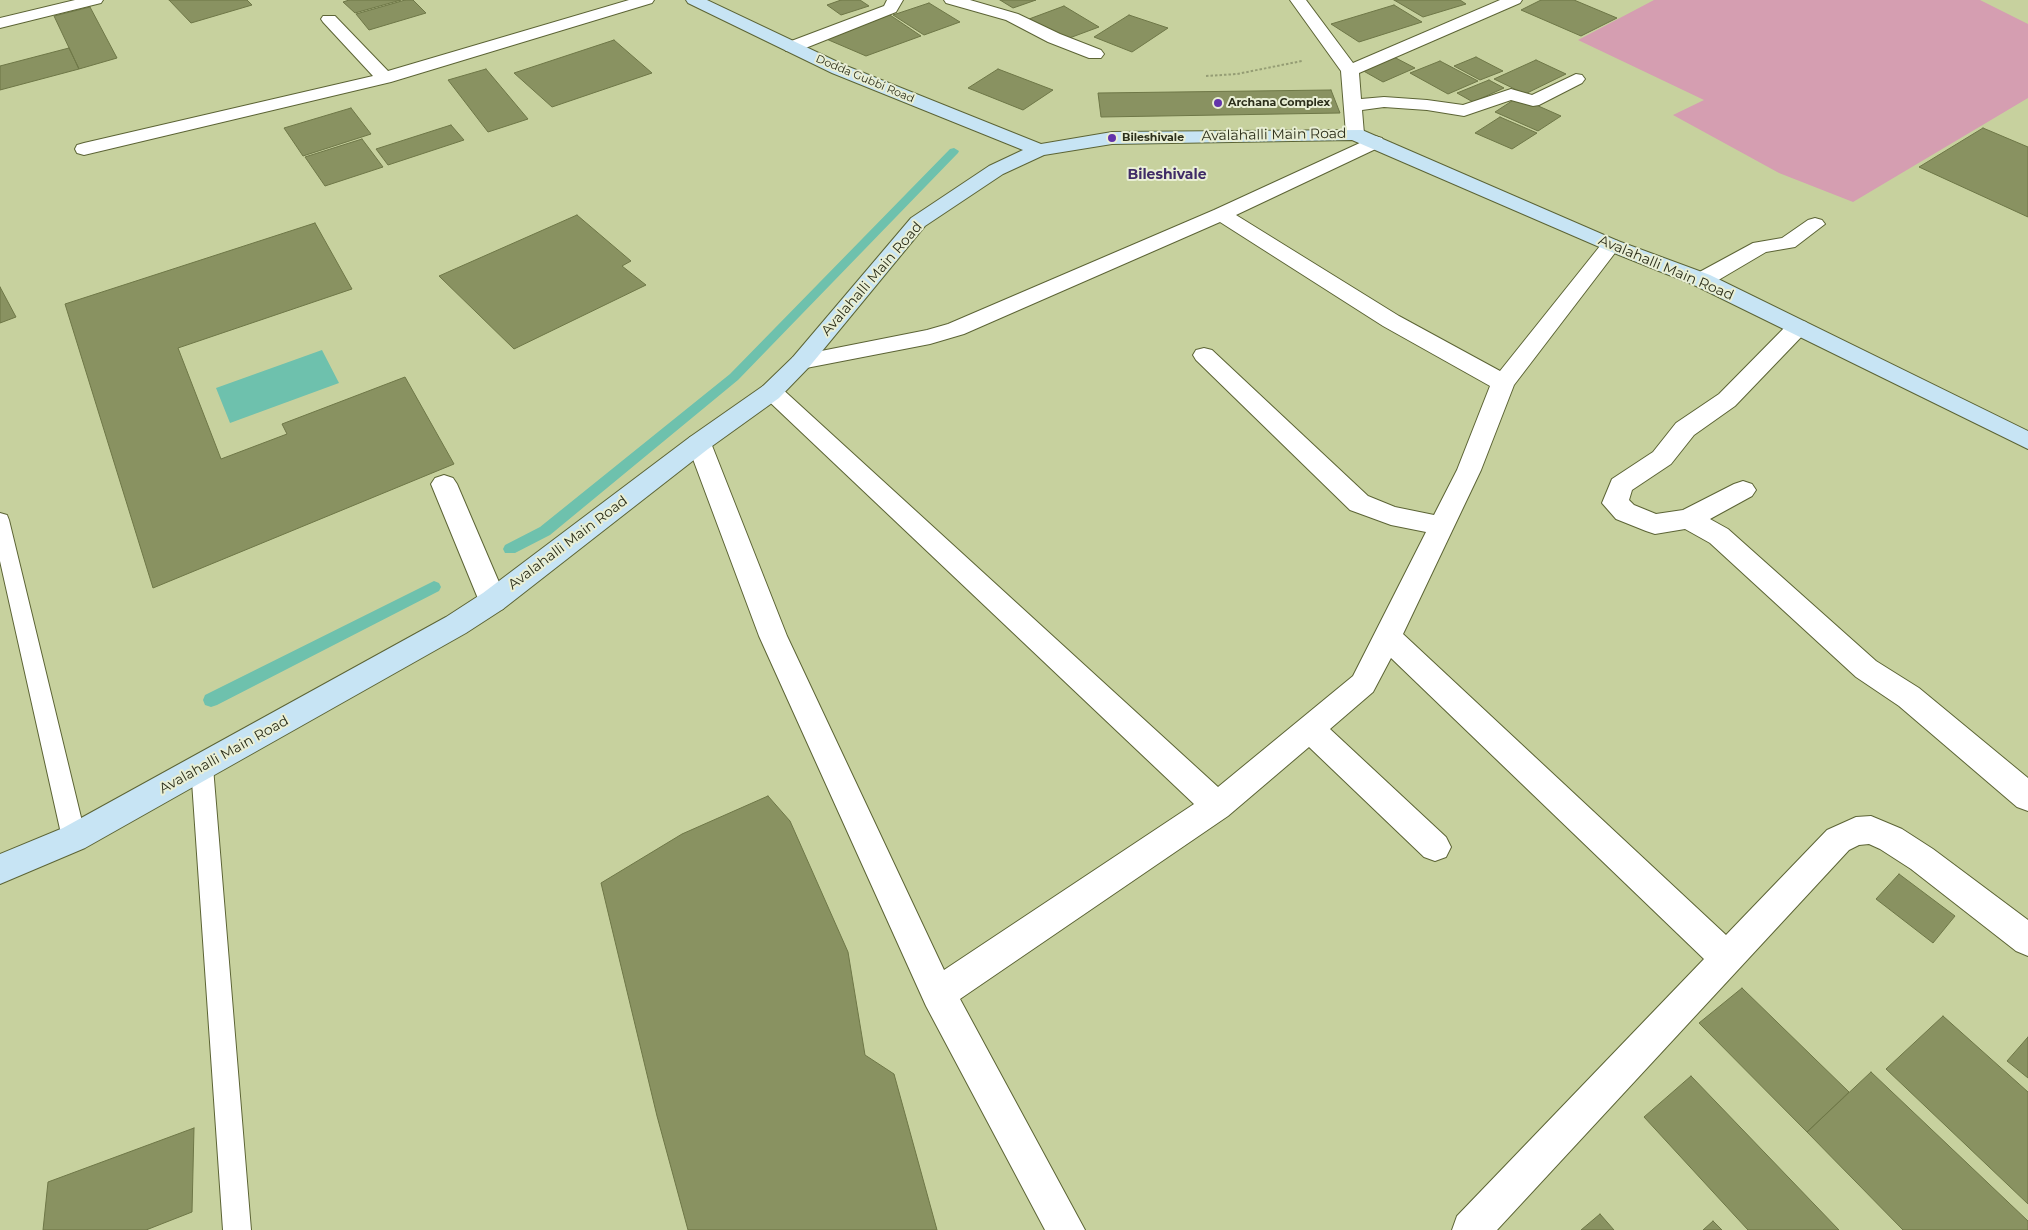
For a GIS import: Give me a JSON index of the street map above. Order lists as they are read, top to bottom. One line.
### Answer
{"streets":{"main road":["Dodda Gubbi Road","Avalahalli Main Road"]},"crossings":[["Dodda Gubbi Road","Avalahalli Main Road"]],"districts":["Bileshivale"],"places":["Archana Complex","Bileshivale"]}
